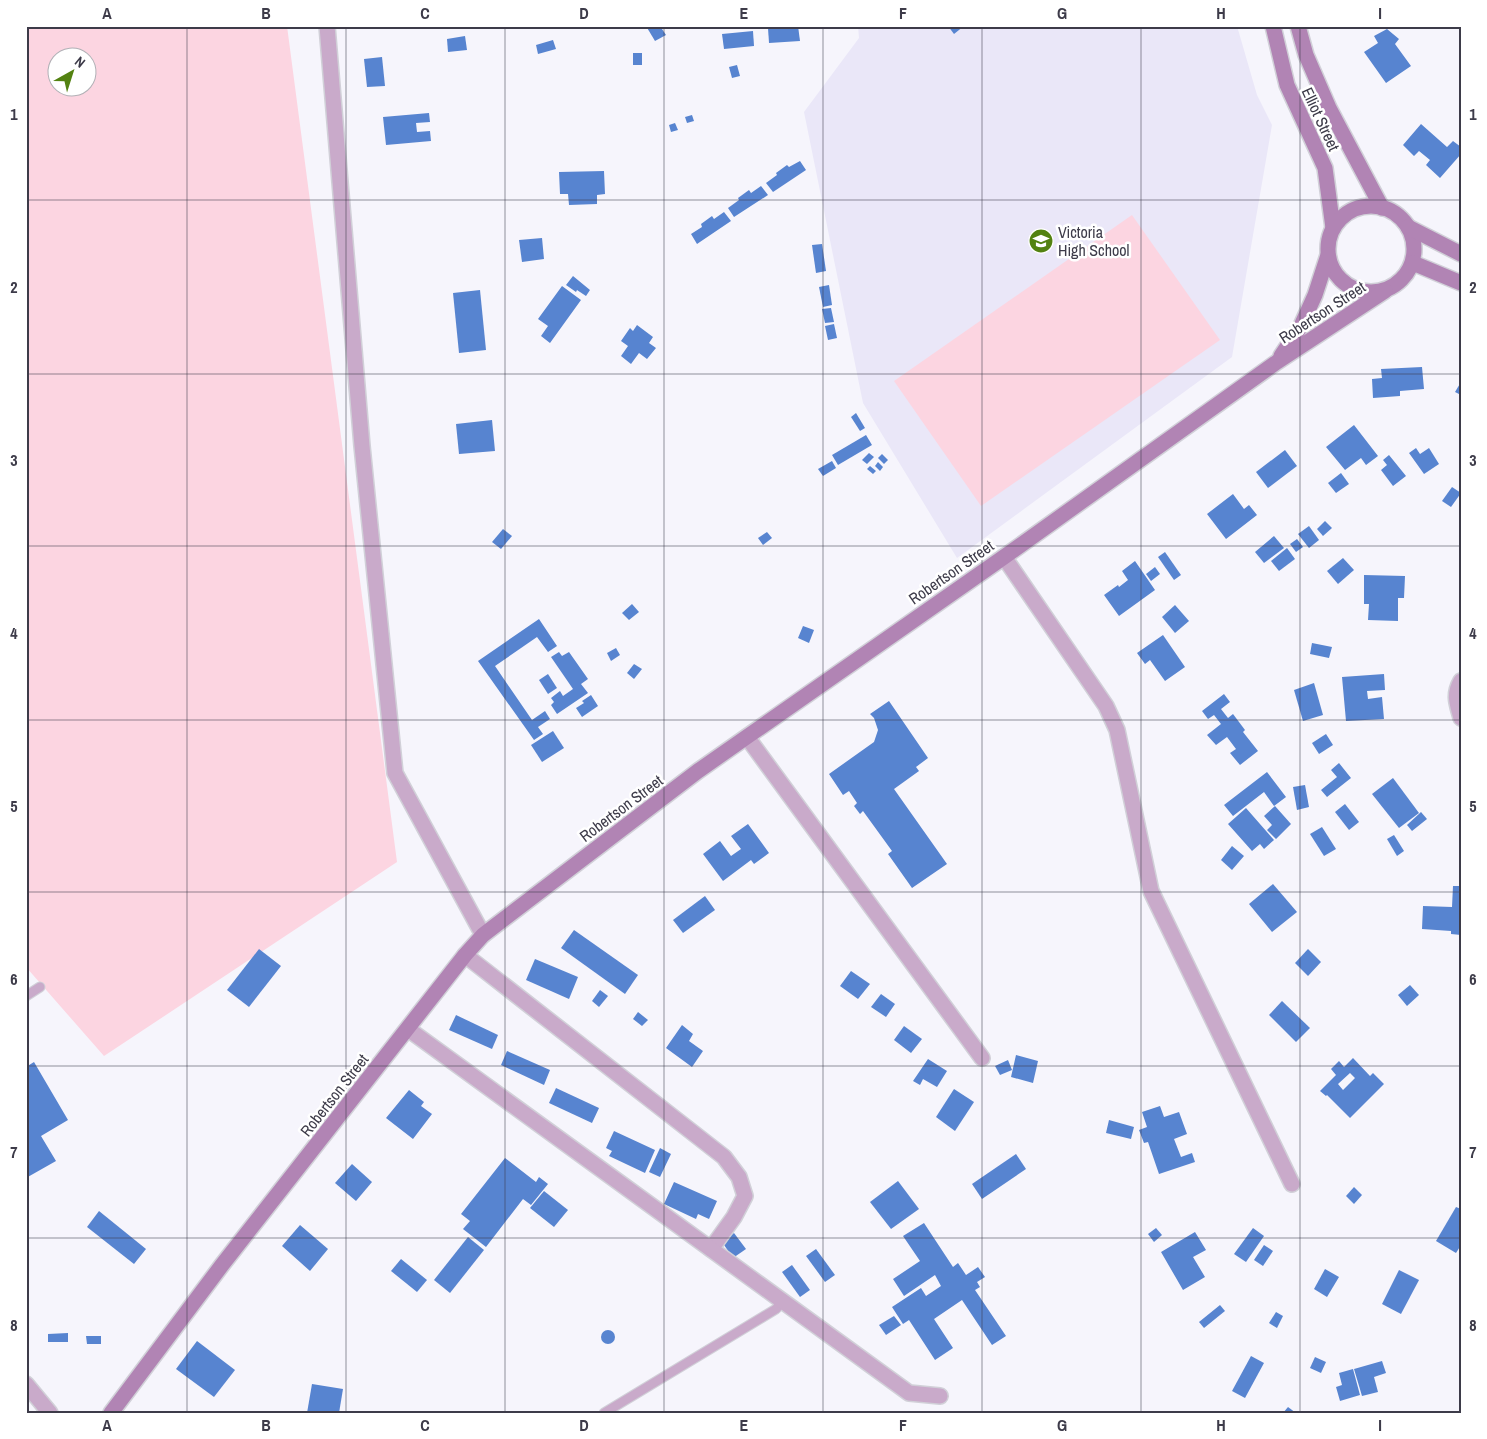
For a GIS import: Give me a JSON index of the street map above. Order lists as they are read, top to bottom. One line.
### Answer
{"streets":{"street":["Elliot Street","Robertson Street"]},"crossings":[["Elliot Street","Robertson Street"]],"places":{"school or university":["Victoria High School"]},"north":"top right","grid":{"columns":["A","B","C","D","E","F","G","H","I"],"rows":["1","2","3","4","5","6","7","8"]}}
